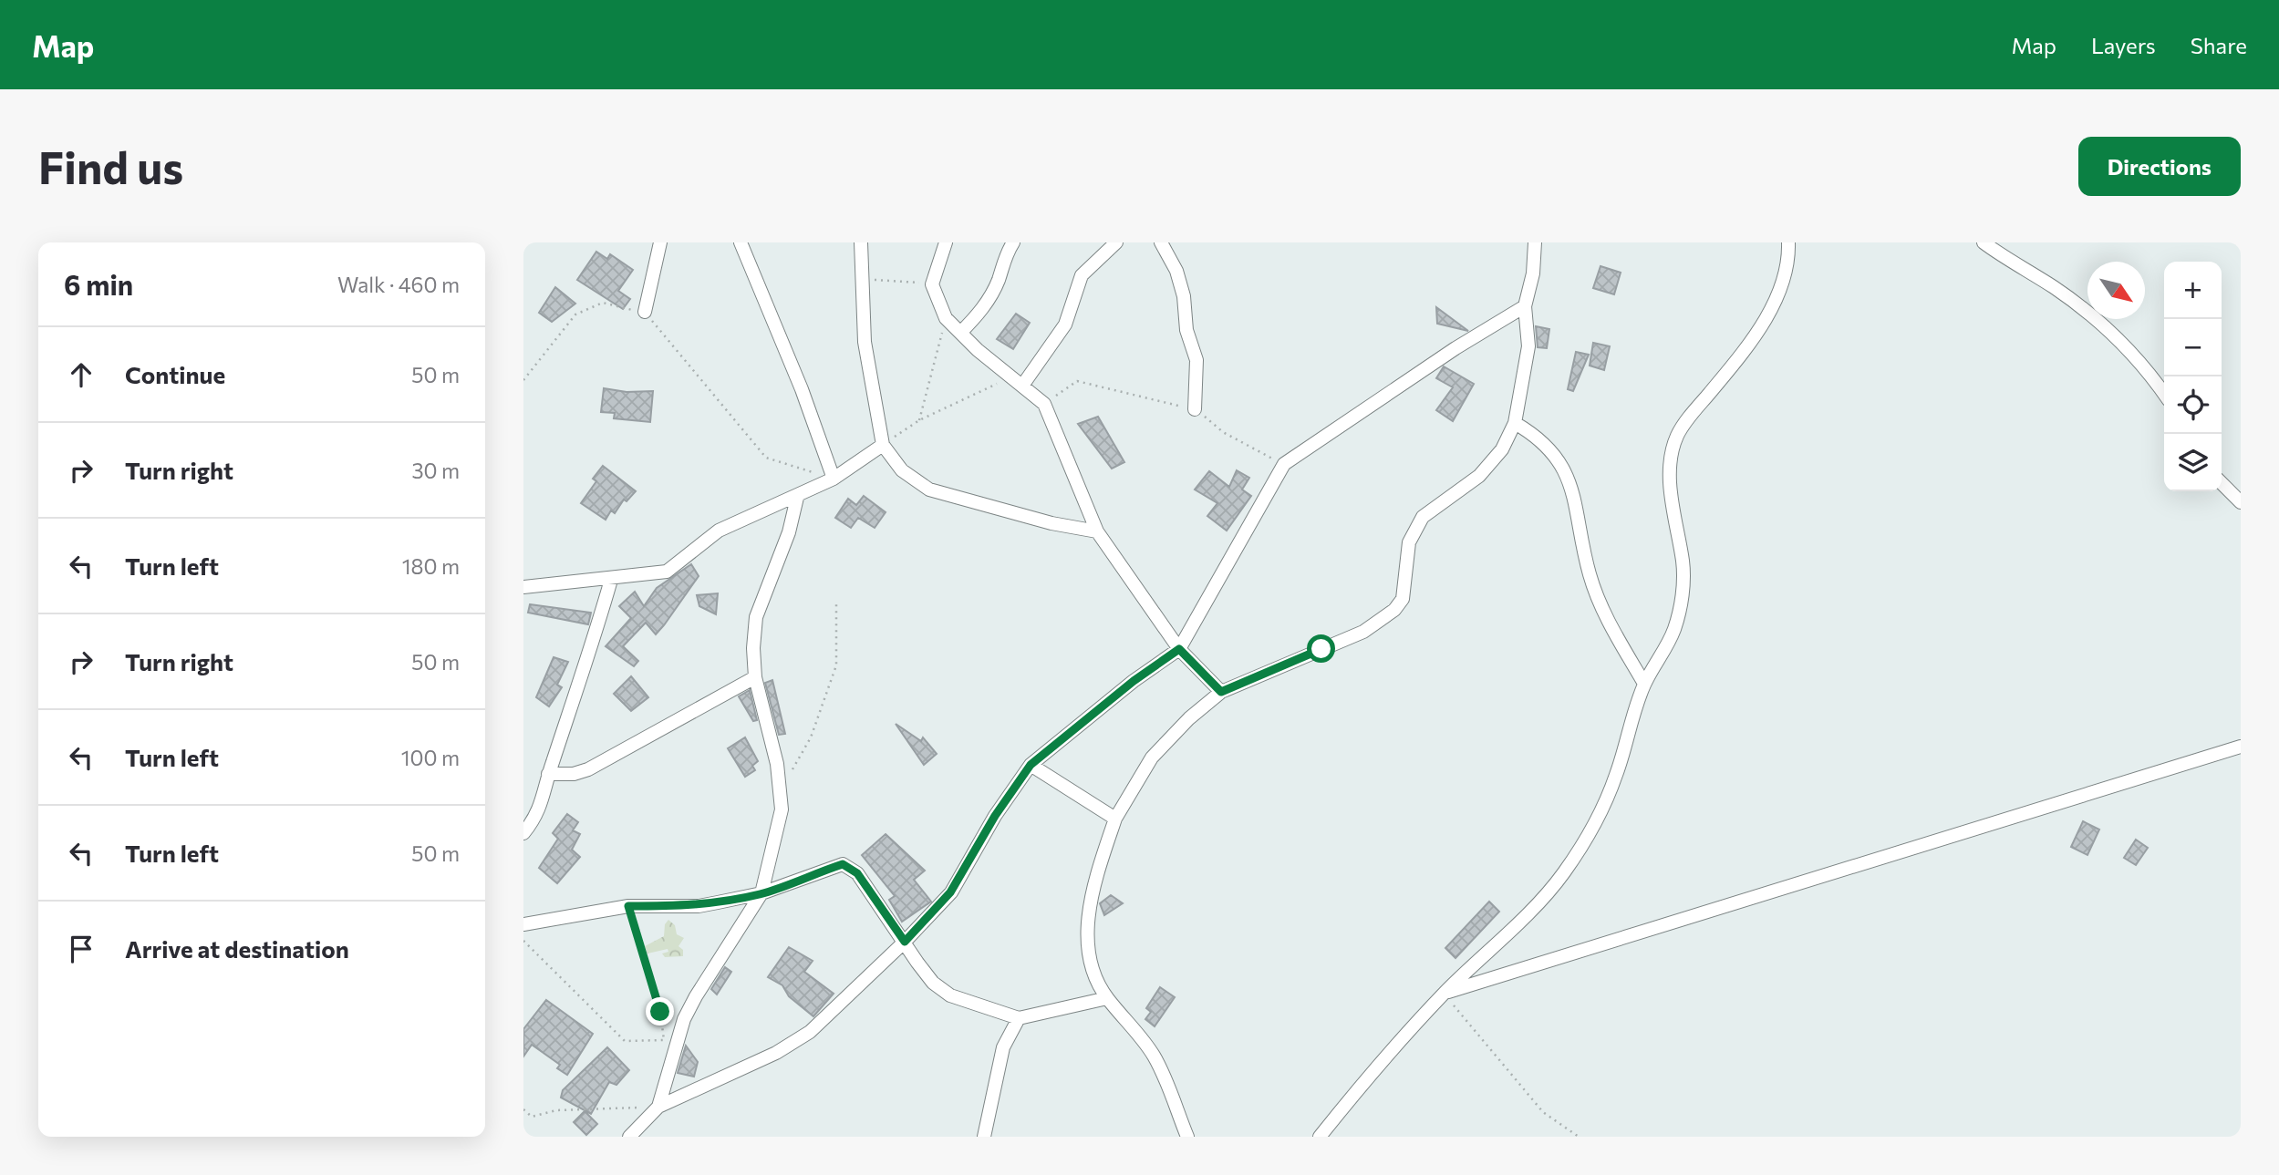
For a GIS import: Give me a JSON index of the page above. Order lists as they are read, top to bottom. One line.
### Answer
{"north":"bottom right","page":{"header":"Map","nav":["Map","Layers","Share"],"buttons":"Directions","title":"Find us","heading":["6 min","Walk · 460 m"],"map_buttons":["+","−"],"list":[["Continue","50 m"],["Turn right","30 m"],["Turn left","180 m"],["Turn right","50 m"],["Turn left","100 m"],["Turn left","50 m"],"Arrive at destination"]}}
